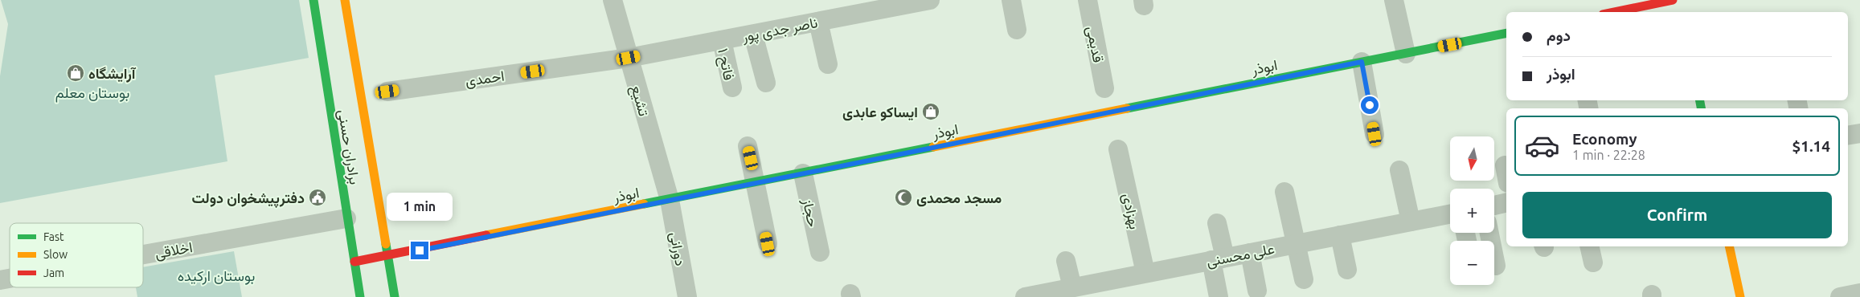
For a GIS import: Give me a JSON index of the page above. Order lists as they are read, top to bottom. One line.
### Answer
{"streets":{"main road":["ابوذر","برادران حسنی"],"street":["ناصر جدی پور","قدیمی","فاتح ۱","احمدی","تشیع","بهزادی","حجاز","دورانی","اخلاقی","علی محسنی"]},"crossings":[["ناصر جدی پور","فاتح ۱"],["ناصر جدی پور","احمدی"],["ناصر جدی پور","تشیع"],["ابوذر","تشیع"],["ابوذر","برادران حسنی"],["ابوذر","حجاز"],["ابوذر","دورانی"],["احمدی","تشیع"],["تشیع","دورانی"],["برادران حسنی","اخلاقی"],["بهزادی","علی محسنی"]],"parks":["بوستان معلم","بوستان ارکیده"],"places":{"shop":["آرایشگاه","ایساکو عابدی"],"public building":["دفترپیشخوان دولت"],"mosque":["مسجد محمدی"]},"legend":["Fast","Slow","Jam"],"north":"bottom","page":{"banner":["دوم","ابوذر"],"list":[{"name":"Economy","note":"1 min · 22:28","value":"$1.14"}],"map_buttons":["+","−"],"buttons":"Confirm","bubble":"1 min"}}
